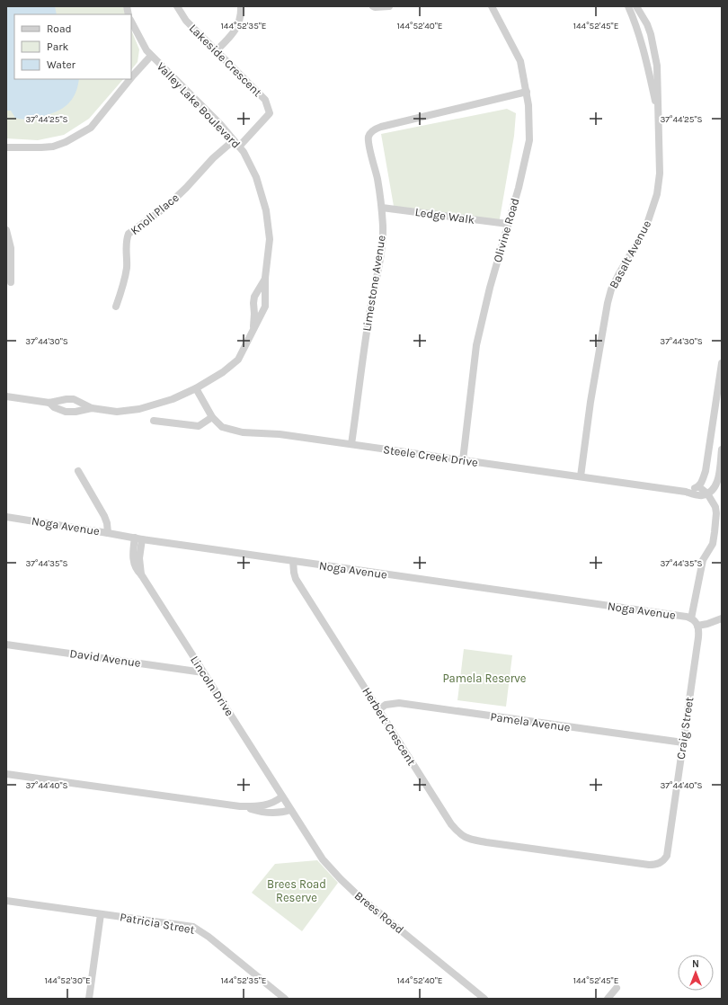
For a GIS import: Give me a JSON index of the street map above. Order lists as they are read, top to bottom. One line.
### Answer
{"streets":{"street":["Lakeside Crescent","Valley Lake Boulevard","Knoll Place","Ledge Walk","Olivine Road","Basalt Avenue","Limestone Avenue","Steele Creek Drive","Noga Avenue","David Avenue","Lincoln Drive","Pamela Avenue","Herbert Crescent","Craig Street","Brees Road","Patricia Street"]},"crossings":[["Lakeside Crescent","Valley Lake Boulevard"],["Valley Lake Boulevard","Knoll Place"],["Valley Lake Boulevard","Steele Creek Drive"],["Ledge Walk","Olivine Road"],["Ledge Walk","Limestone Avenue"],["Olivine Road","Limestone Avenue"],["Olivine Road","Steele Creek Drive"],["Basalt Avenue","Steele Creek Drive"],["Limestone Avenue","Steele Creek Drive"],["Noga Avenue","Lincoln Drive"],["Noga Avenue","Herbert Crescent"],["Noga Avenue","Craig Street"],["David Avenue","Lincoln Drive"],["Lincoln Drive","Brees Road"],["Pamela Avenue","Herbert Crescent"],["Pamela Avenue","Craig Street"],["Herbert Crescent","Craig Street"]],"parks":["Pamela Reserve","Brees Road Reserve"],"legend":["Road","Park","Water"],"north":"top","coordinates":["144°52'35\"E","144°52'40\"E","144°52'45\"E","37°44'25\"S","37°44'30\"S","37°44'35\"S","37°44'40\"S","144°52'30\"E"]}
